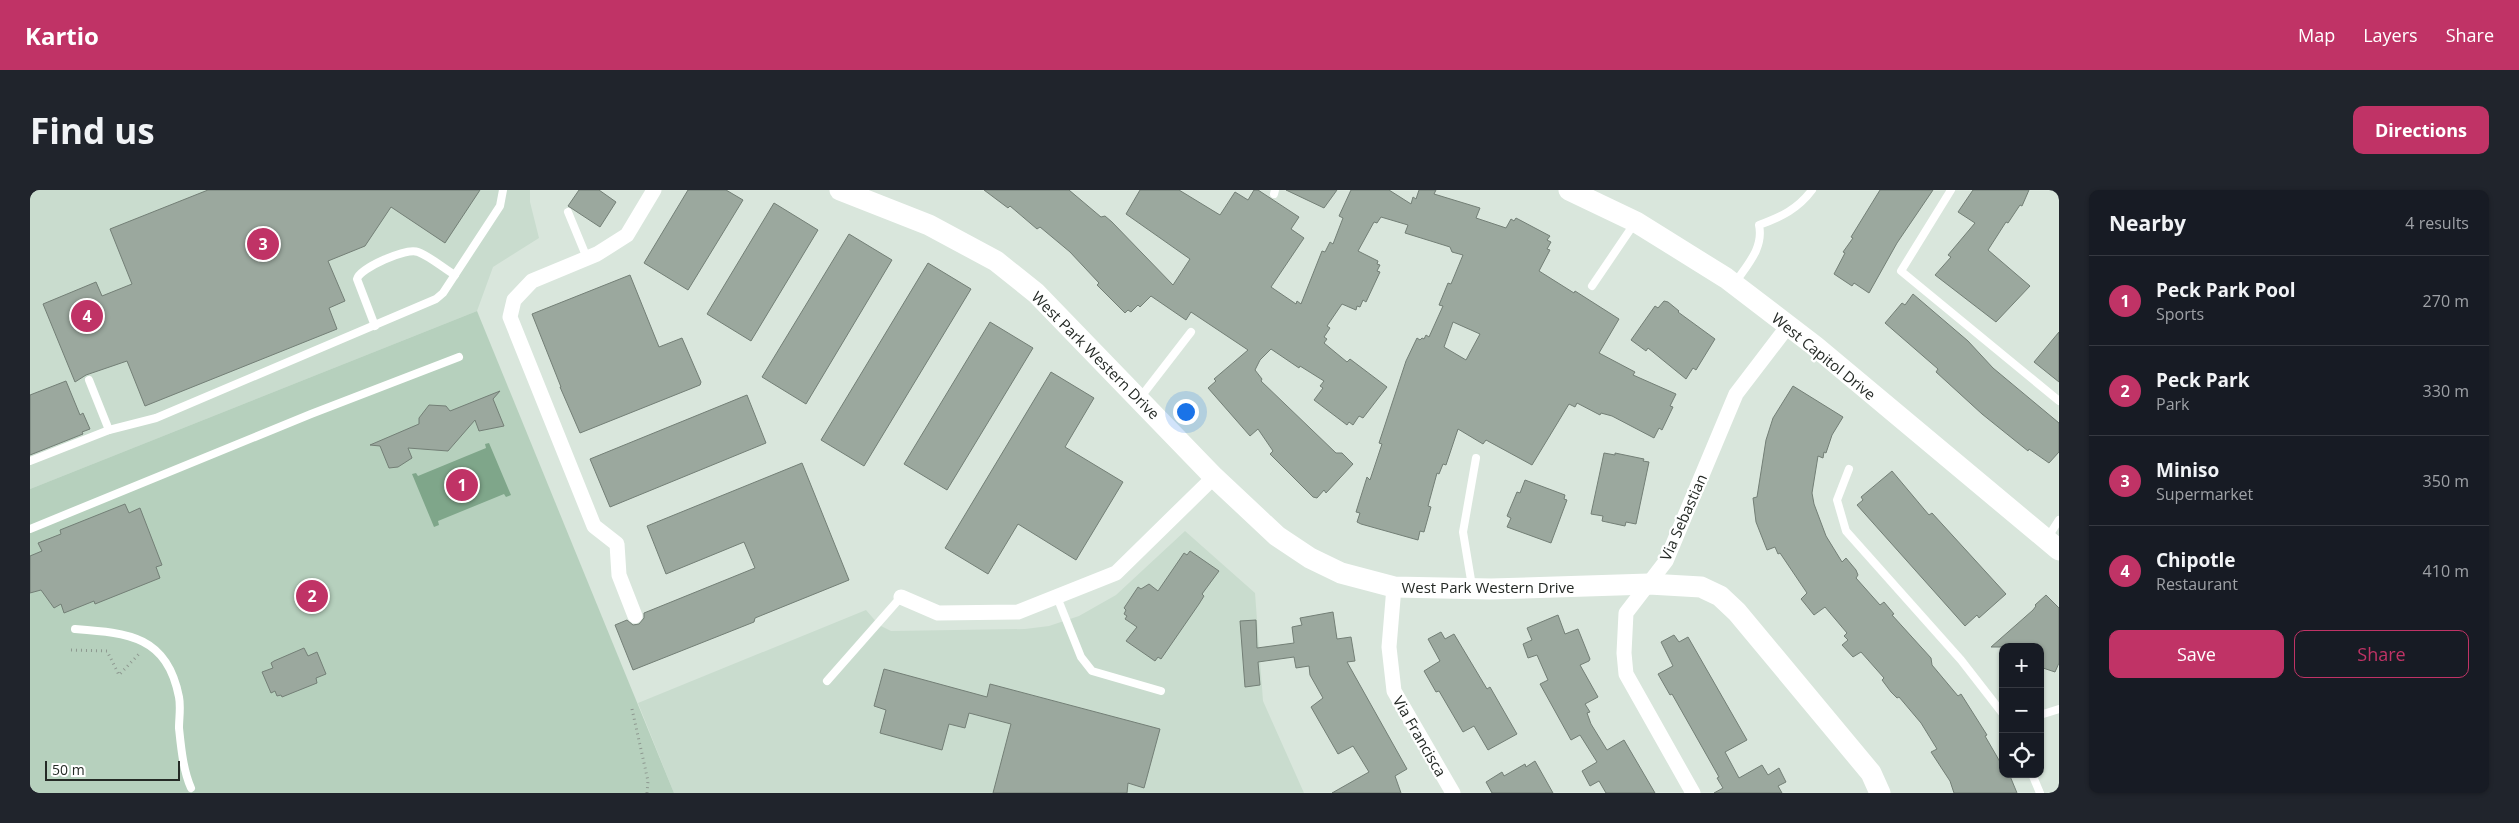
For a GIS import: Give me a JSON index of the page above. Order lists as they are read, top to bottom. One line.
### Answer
{"streets":{"street":["West Park Western Drive","West Capitol Drive","Via Sebastian","Via Francisca"]},"crossings":[["West Park Western Drive","Via Sebastian"],["West Park Western Drive","Via Francisca"],["West Capitol Drive","Via Sebastian"]],"scale_bar":"50 m","page":{"header":"Kartio","nav":["Map","Layers","Share"],"buttons":["Directions",["Save","Share"]],"title":"Find us","heading":["Nearby","4 results"],"pins":["3","4","1","2"],"list":[{"mark":"1","name":"Peck Park Pool","note":"Sports","value":"270 m"},{"mark":"2","name":"Peck Park","note":"Park","value":"330 m"},{"mark":"3","name":"Miniso","note":"Supermarket","value":"350 m"},{"mark":"4","name":"Chipotle","note":"Restaurant","value":"410 m"}],"map_buttons":["+","−"],"scale":"50 m"}}
